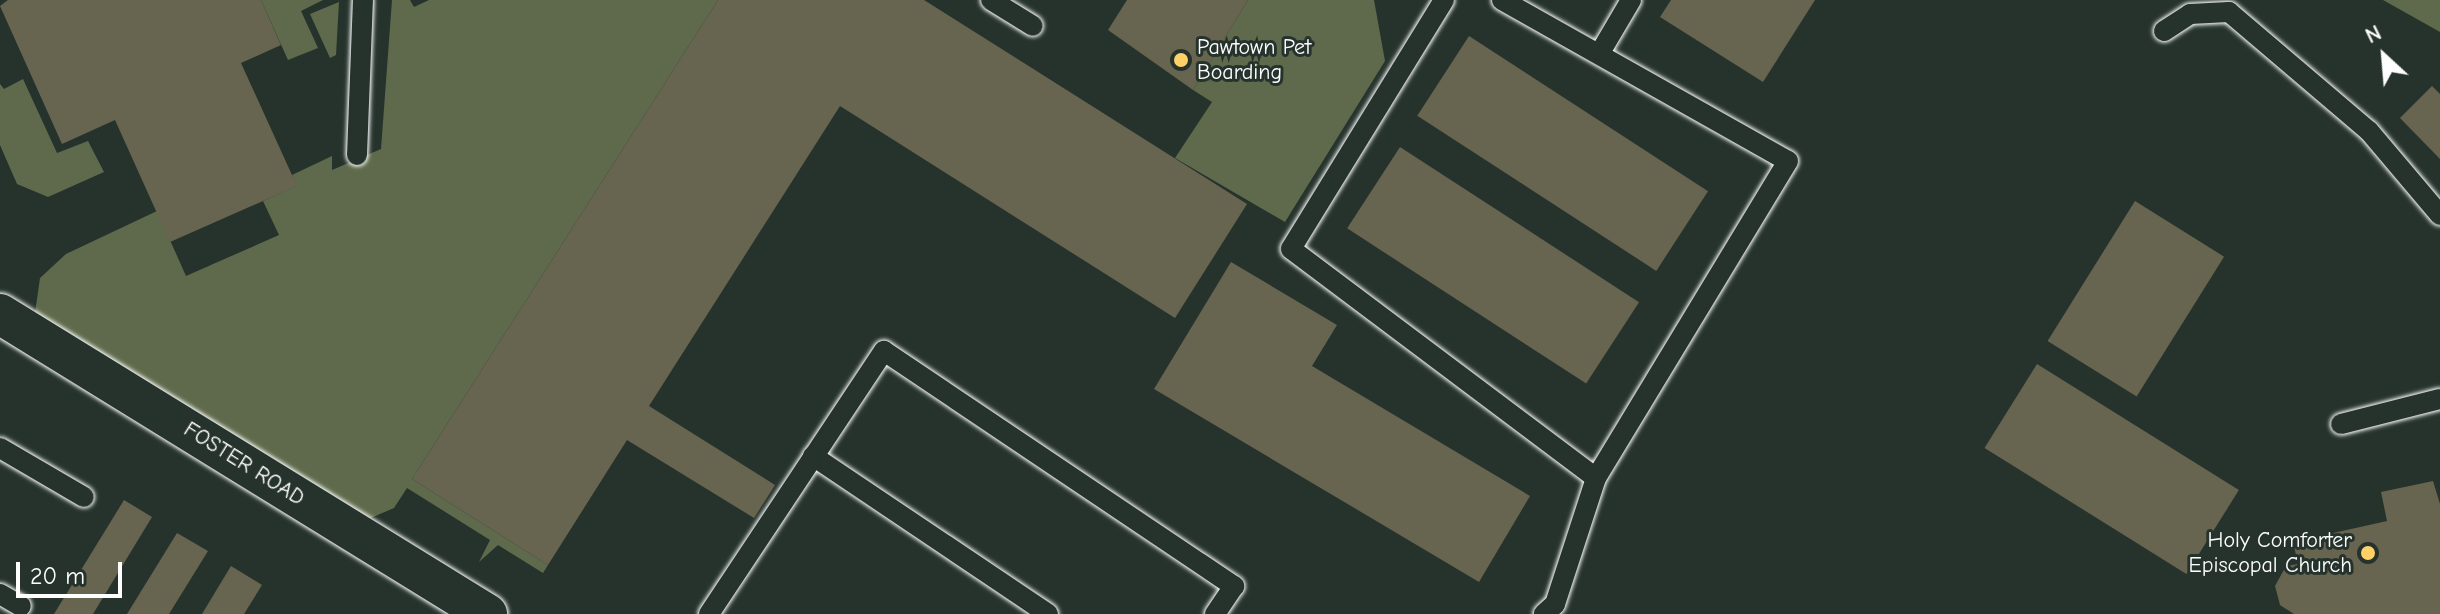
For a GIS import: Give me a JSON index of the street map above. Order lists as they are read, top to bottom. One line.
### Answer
{"streets":{"street":["FOSTER ROAD"]},"places":["Pawtown Pet Boarding","Holy Comforter Episcopal Church"],"scale_bar":"20 m","north":"top left"}
